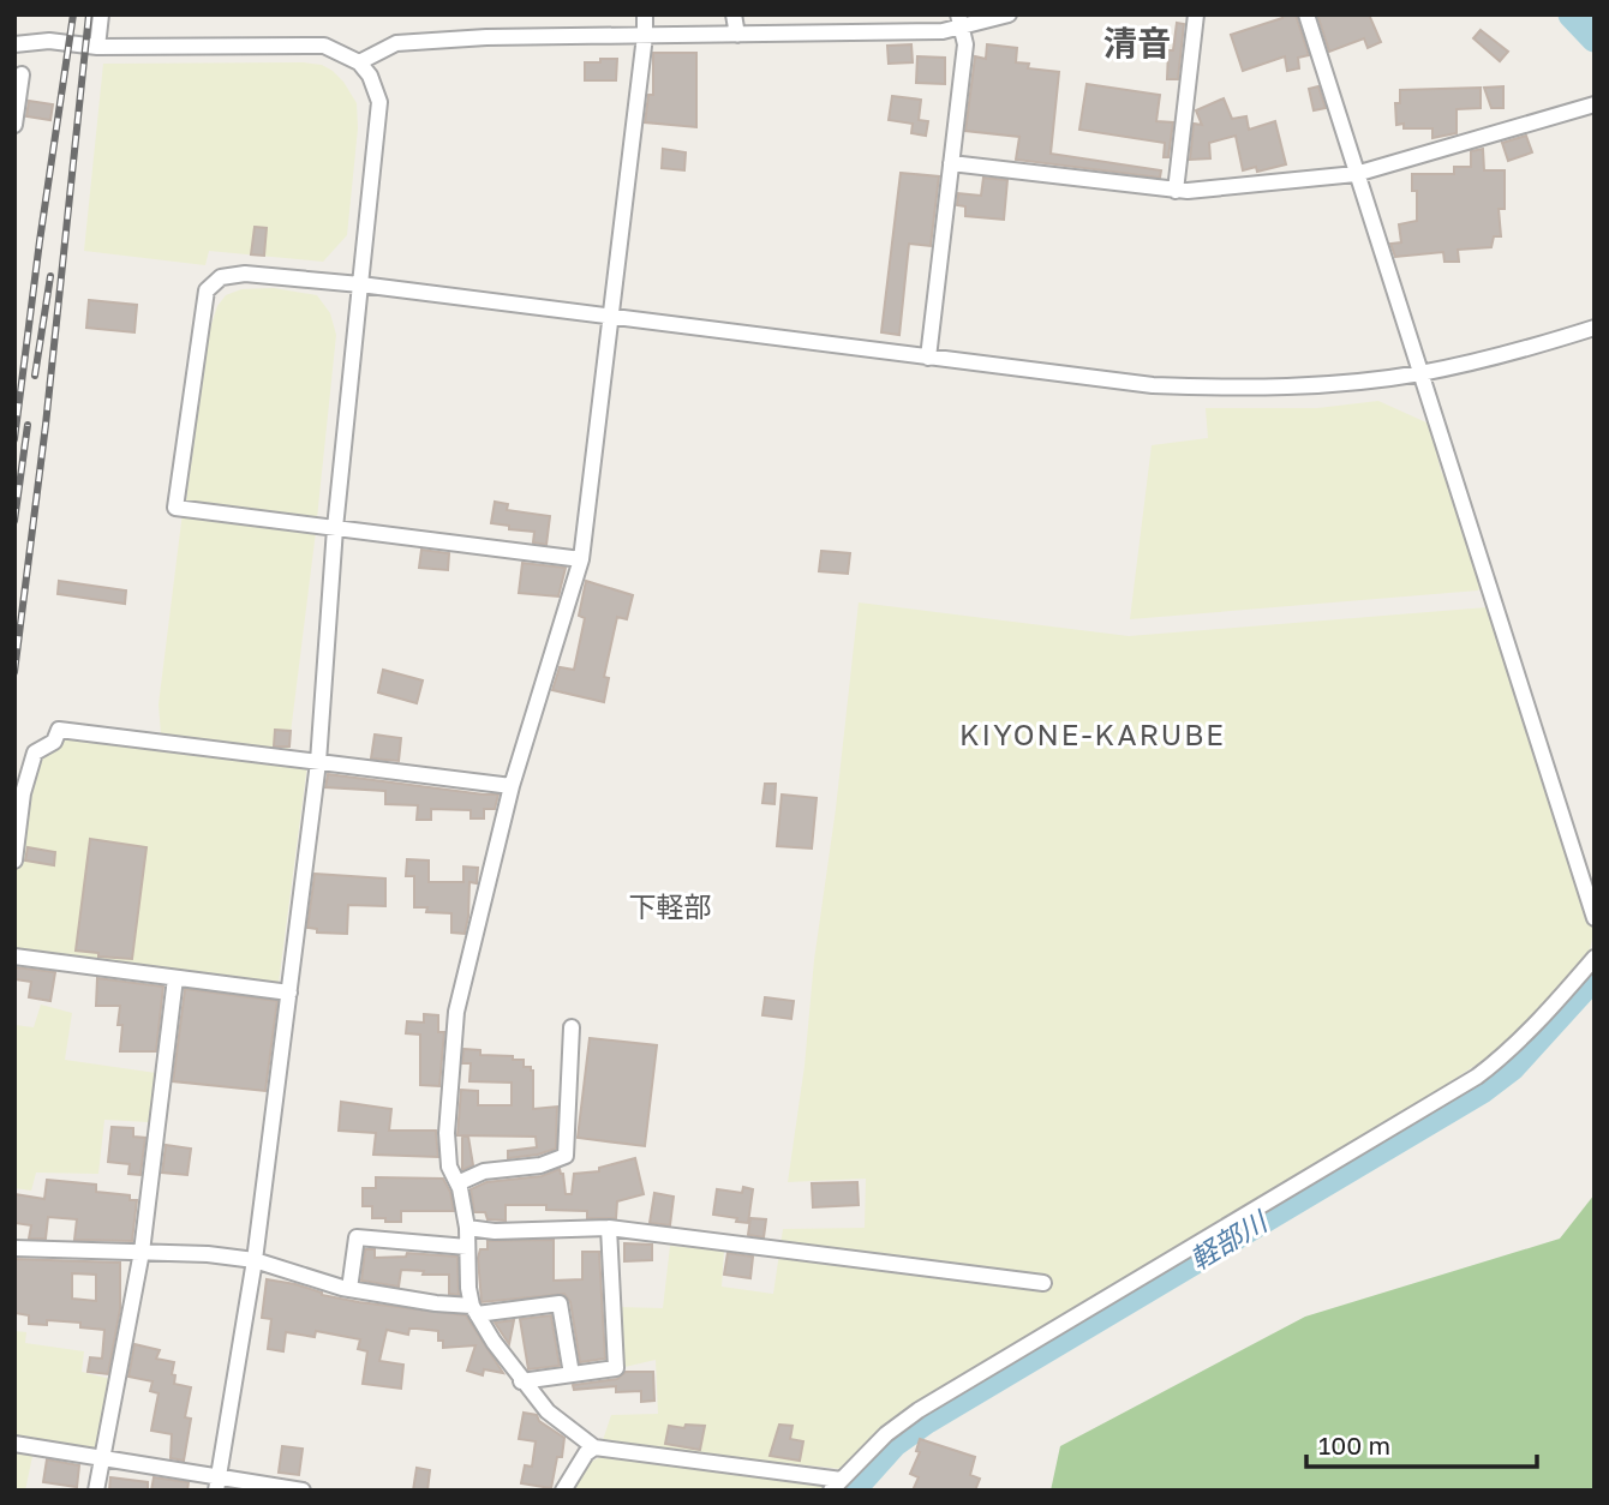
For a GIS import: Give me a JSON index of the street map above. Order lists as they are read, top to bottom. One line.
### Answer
{"districts":["清音","KIYONE-KARUBE","下軽部"],"water":["軽部川"],"scale_bar":"100 m"}
